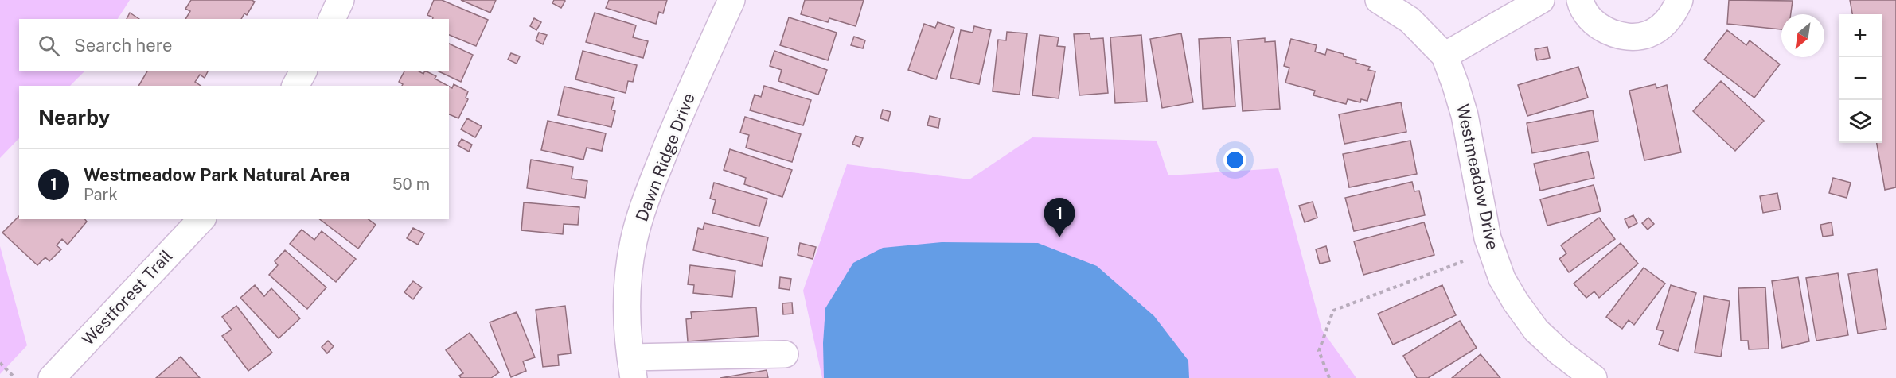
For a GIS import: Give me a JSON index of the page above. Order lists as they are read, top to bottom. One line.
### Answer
{"streets":{"street":["Dawn Ridge Drive","Westmeadow Drive","Westforest Trail"]},"north":"bottom left","page":{"map_buttons":["+","−"],"search":"Search here","heading":"Nearby","list":[{"mark":"1","name":"Westmeadow Park Natural Area","note":"Park","value":"50 m"}],"pins":"1"}}
